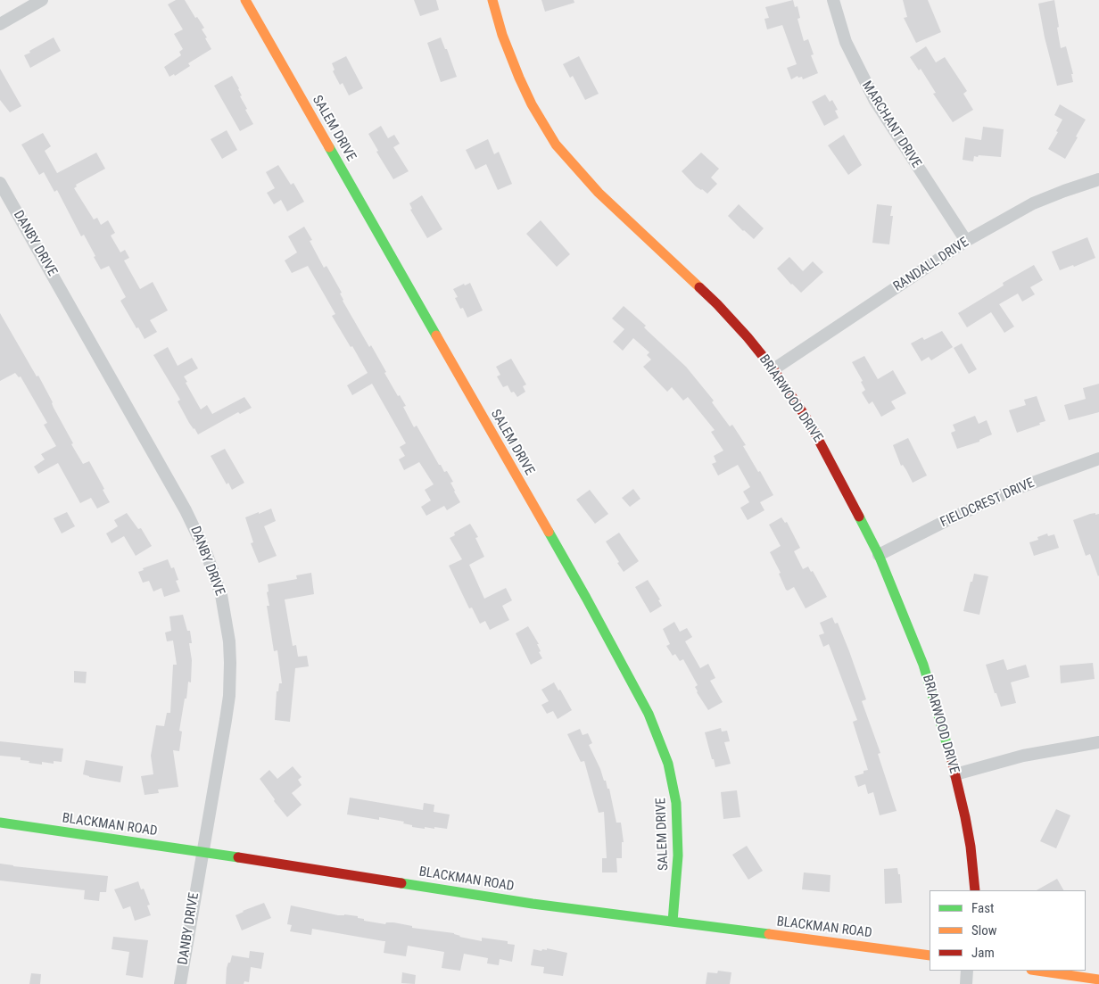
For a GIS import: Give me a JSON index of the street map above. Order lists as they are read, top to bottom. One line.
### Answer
{"streets":{"street":["MARCHANT DRIVE","SALEM DRIVE","DANBY DRIVE","RANDALL DRIVE","BRIARWOOD DRIVE","FIELDCREST DRIVE","BLACKMAN ROAD"]},"crossings":[["MARCHANT DRIVE","RANDALL DRIVE"],["SALEM DRIVE","BLACKMAN ROAD"],["DANBY DRIVE","BLACKMAN ROAD"],["RANDALL DRIVE","BRIARWOOD DRIVE"],["BRIARWOOD DRIVE","FIELDCREST DRIVE"]],"legend":["Fast","Slow","Jam"]}
